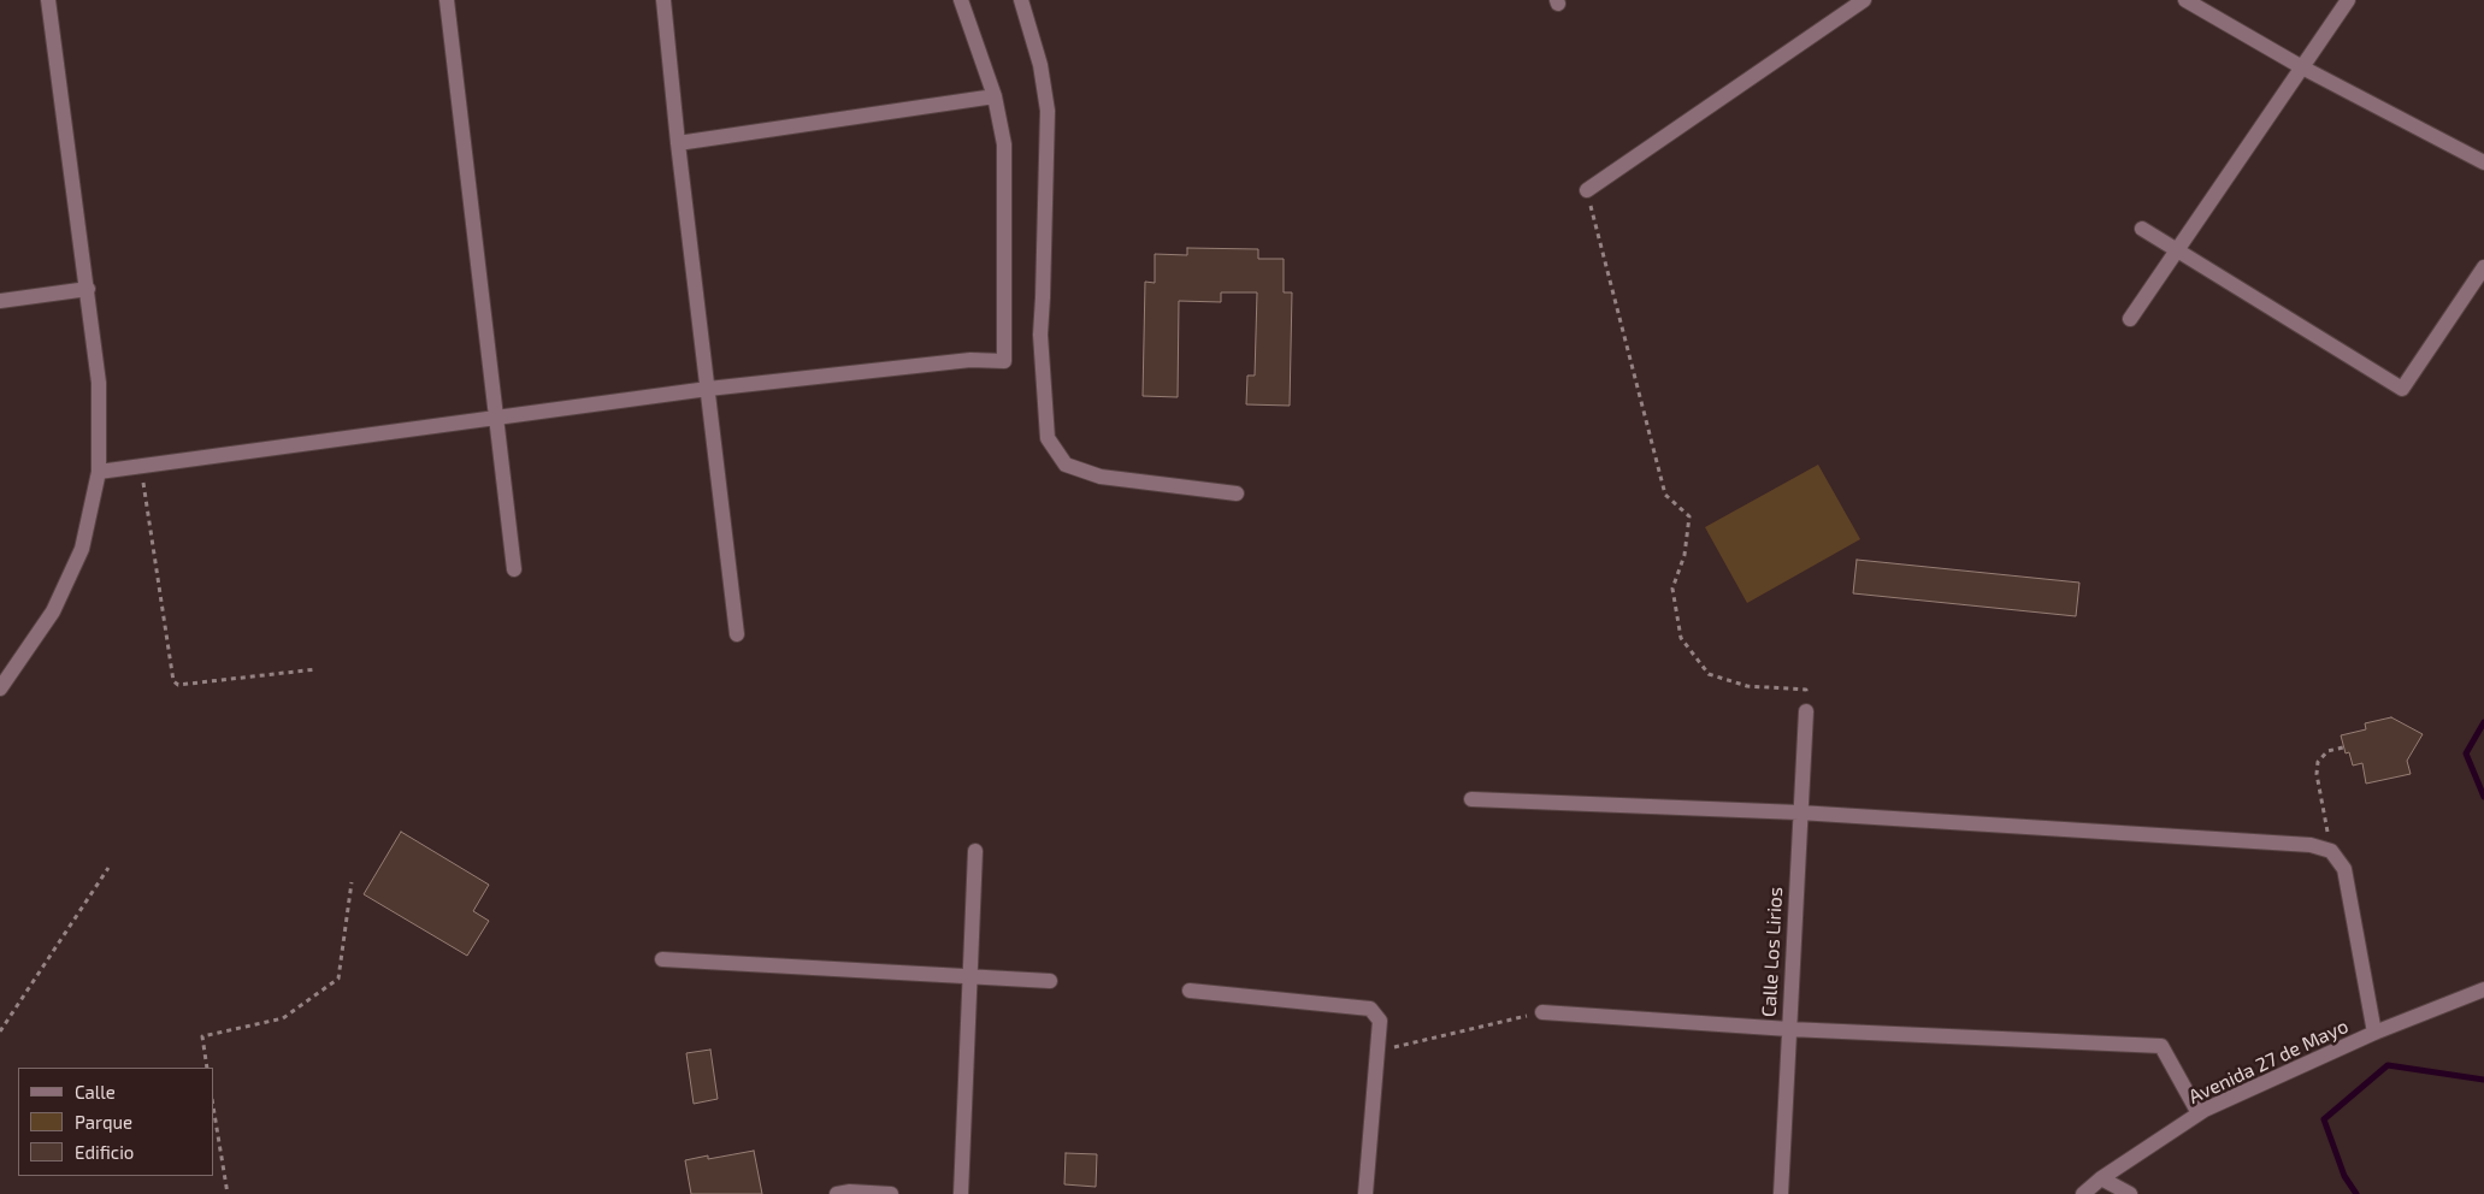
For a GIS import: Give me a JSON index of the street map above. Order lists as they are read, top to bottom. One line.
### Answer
{"streets":{"street":["Calle Los Lirios","Avenida 27 de Mayo"]},"legend":["Calle","Parque","Edificio"]}
